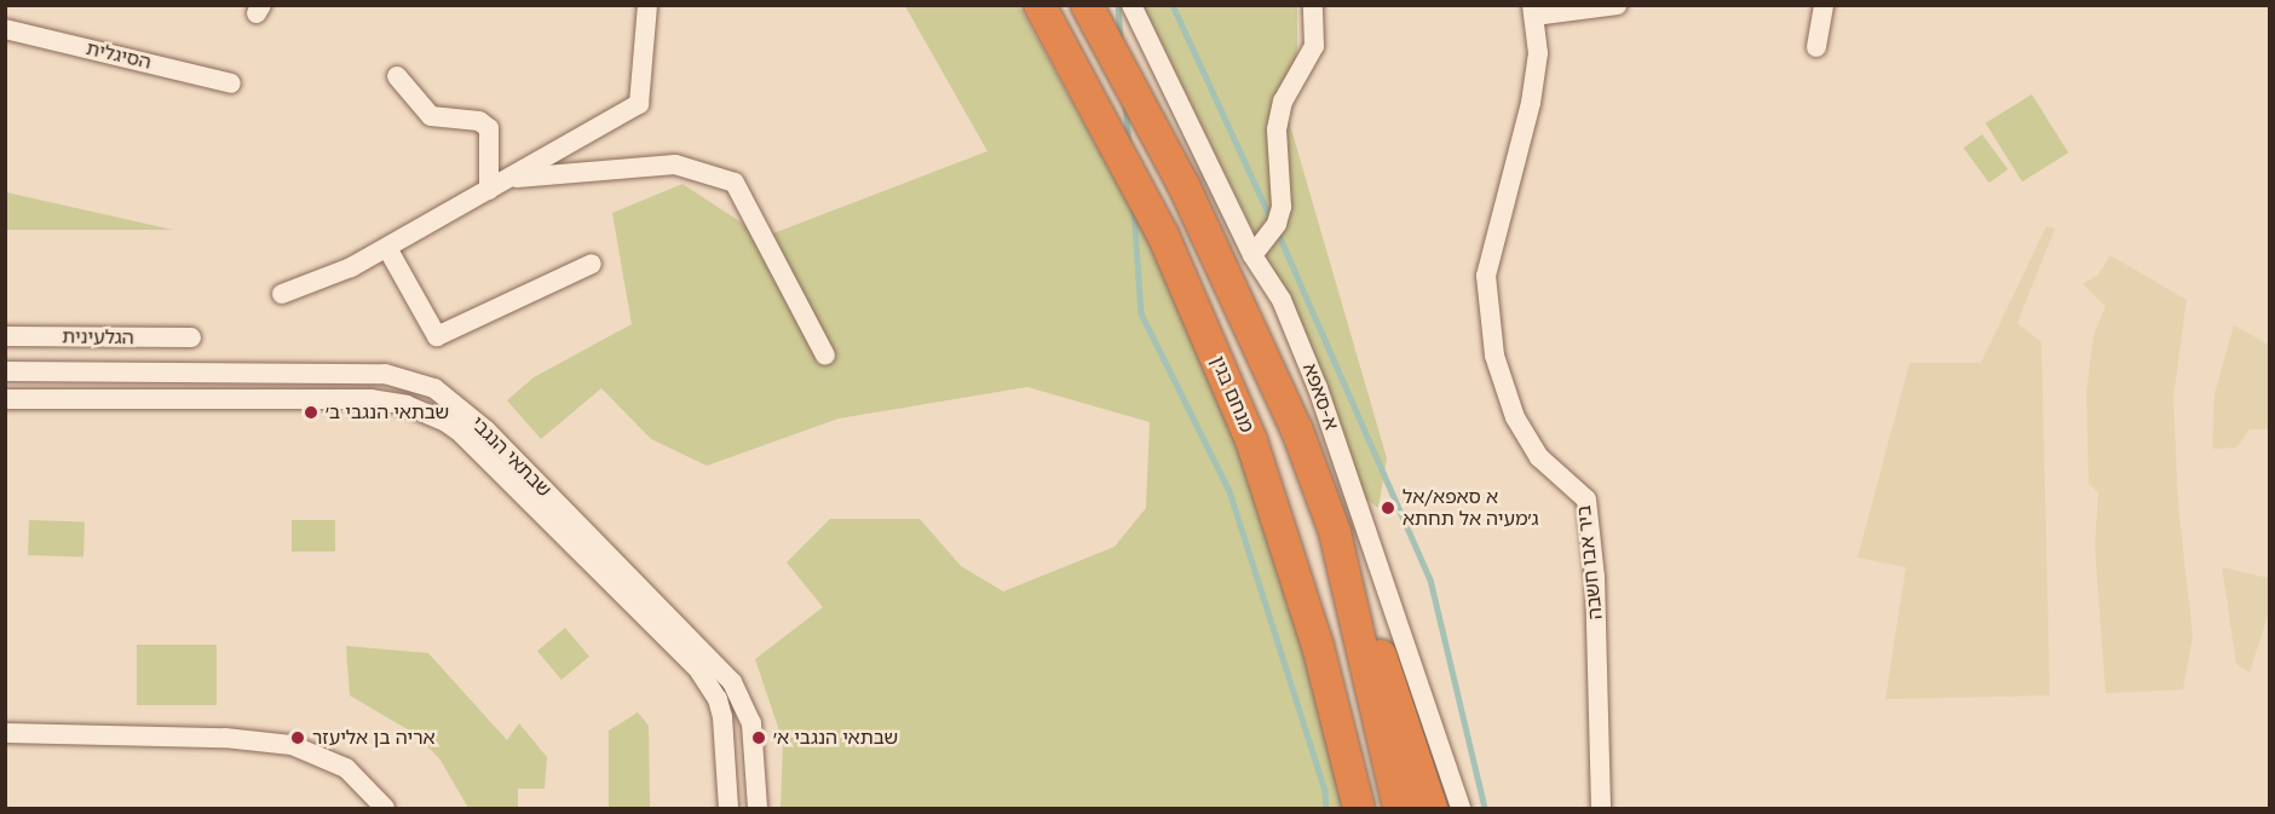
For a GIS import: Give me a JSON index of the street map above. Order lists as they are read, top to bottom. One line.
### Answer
{"streets":{"highway":["מנחם בגין"],"street":["הסיגלית","הגלעינית","א-סאפא","שבתאי הנגבי","ביר אבו חשבה"]},"places":["שבתאי הנגבי ב׳","א סאפא/אל ג׳מעיה אל תחתא","אריה בן אליעזר","שבתאי הנגבי א׳"]}
